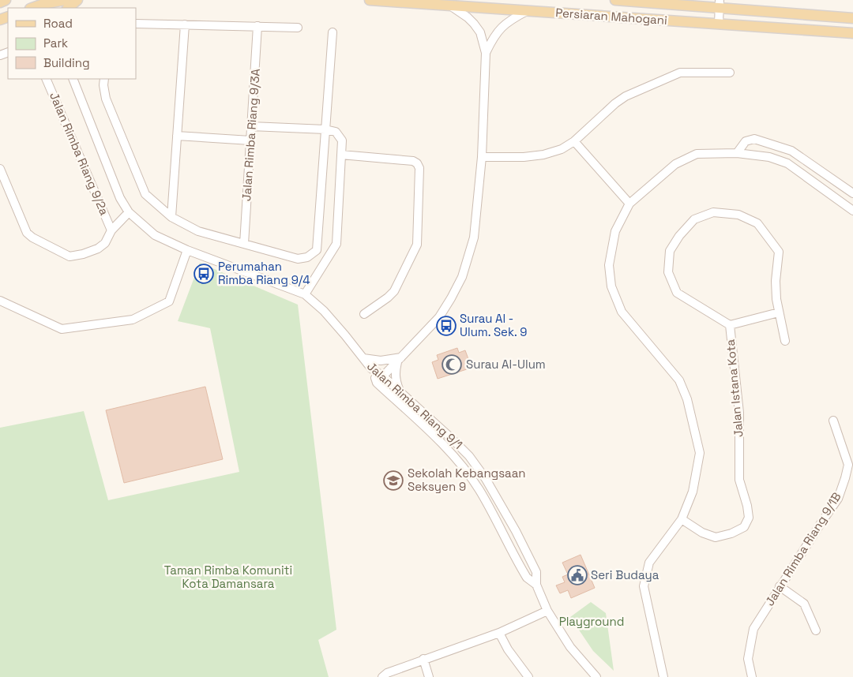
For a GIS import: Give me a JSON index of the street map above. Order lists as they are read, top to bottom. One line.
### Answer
{"streets":{"main road":["Persiaran Mahogani"],"street":["Jalan Rimba Riang 9/3A","Jalan Rimba Riang 9/2a","Jalan Istana Kota","Jalan Rimba Riang 9/1","Jalan Rimba Riang 9/1B"]},"parks":["Taman Rimba Komuniti Kota Damansara","Playground"],"places":{"bus stop":["Perumahan Rimba Riang 9/4","Surau Al - Ulum. Sek. 9"],"mosque":["Surau Al-Ulum"],"school or university":["Sekolah Kebangsaan Seksyen 9"],"public building":["Seri Budaya"]},"legend":["Road","Park","Building"]}
